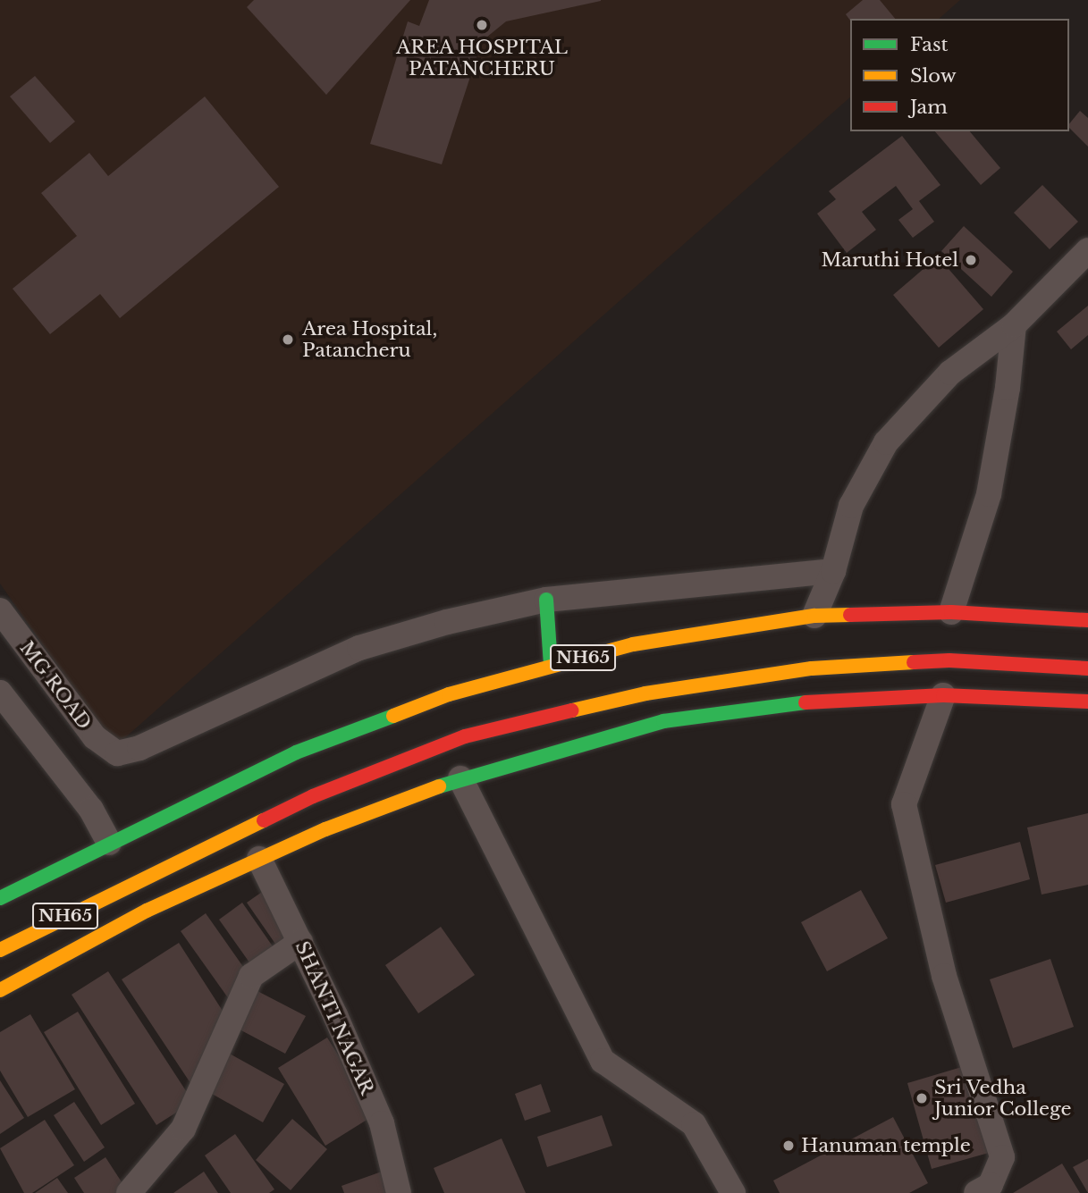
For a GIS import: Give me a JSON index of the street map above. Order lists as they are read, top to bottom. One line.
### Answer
{"streets":{"main road":["NH65"],"street":["MG ROAD","SHANTI NAGAR"]},"places":["AREA HOSPITAL PATANCHERU","Maruthi Hotel","Area Hospital, Patancheru","Sri Vedha Junior College","Hanuman temple"],"legend":["Fast","Slow","Jam"]}
